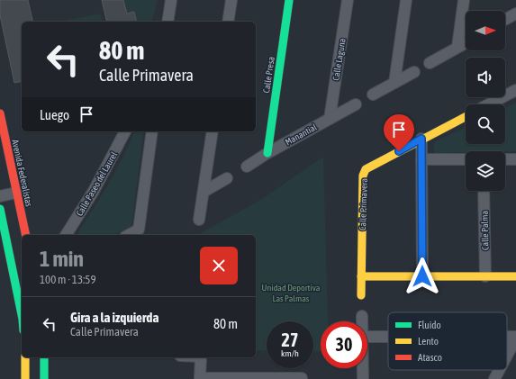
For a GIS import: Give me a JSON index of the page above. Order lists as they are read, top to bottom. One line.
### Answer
{"streets":{"street":["Calle Laguna","Calle Presa","Manantial","Avenida Federalistas","Calle Paseo del Laurel","Calle Primavera","Calle Palma"]},"crossings":[["Calle Laguna","Manantial"],["Calle Presa","Manantial"]],"parks":["Unidad Deportiva Las Palmas"],"legend":["Fluido","Lento","Atasco"],"north":"right","page":{"turn":["80 m","Calle Primavera"],"then":"Luego","heading":["1 min","100 m · 13:59"],"list":[{"name":"Gira a la izquierda","note":"Calle Primavera","value":"80 m"}],"speed":"27 km/h","limit":"30"}}
